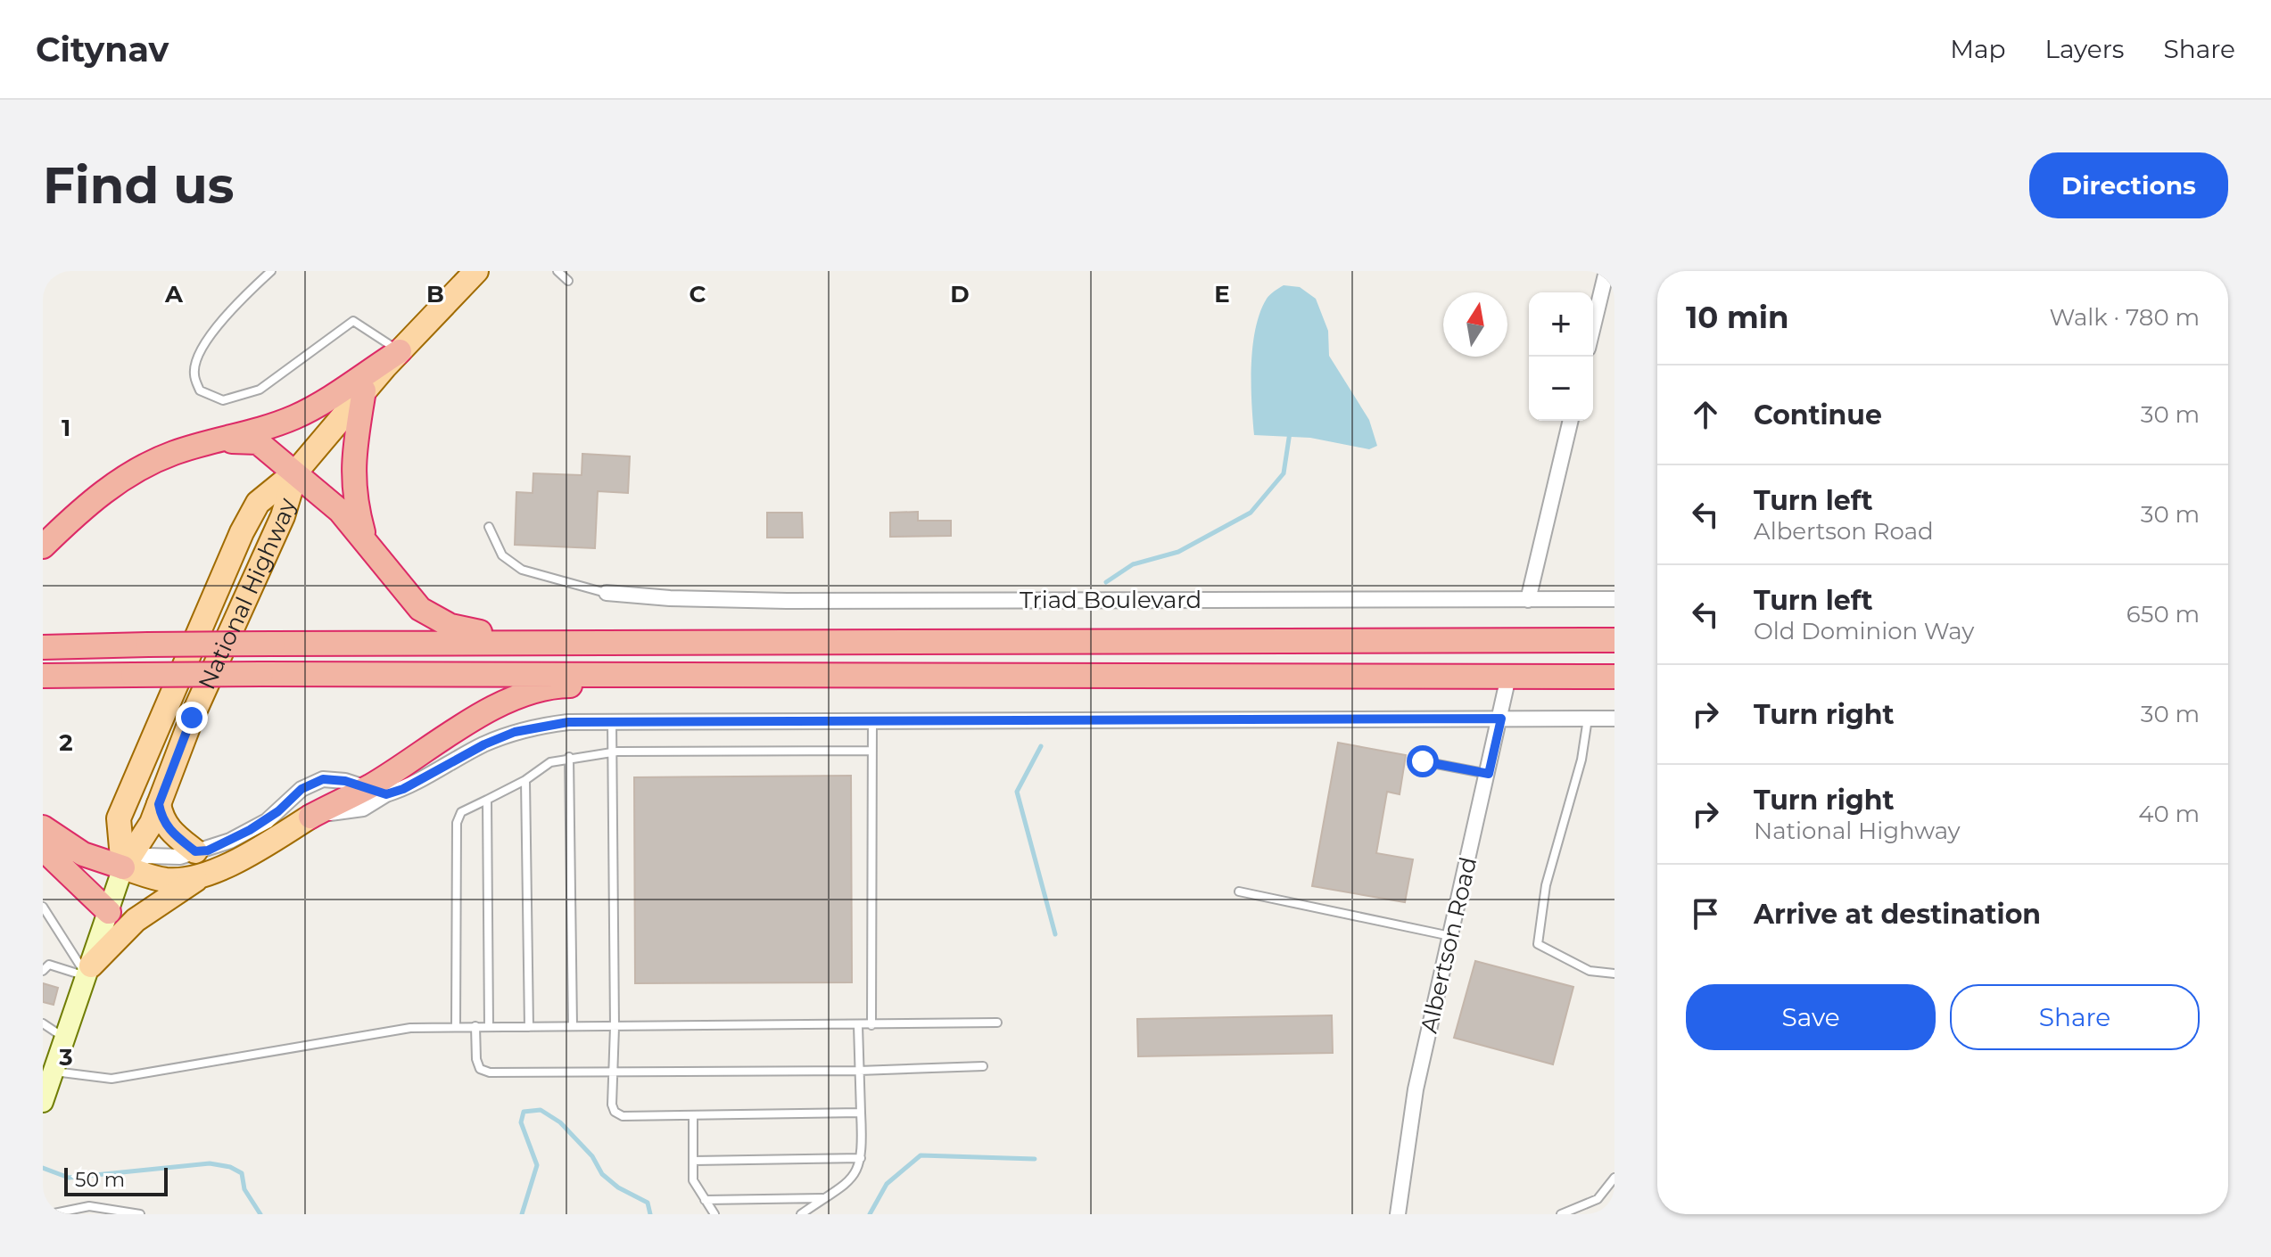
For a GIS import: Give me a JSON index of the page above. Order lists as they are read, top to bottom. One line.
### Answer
{"streets":{"main road":["National Highway"],"street":["Triad Boulevard","Albertson Road"]},"scale_bar":"50 m","north":"top","page":{"header":"Citynav","nav":["Map","Layers","Share"],"buttons":["Directions",["Save","Share"]],"title":"Find us","heading":["10 min","Walk · 780 m"],"map_buttons":["+","−"],"list":[["Continue","30 m"],["Turn left","Albertson Road","30 m"],["Turn left","Old Dominion Way","650 m"],["Turn right","30 m"],["Turn right","National Highway","40 m"],"Arrive at destination"],"scale":"50 m"},"grid":{"columns":["A","B","C","D","E"],"rows":["1","2","3"]}}
